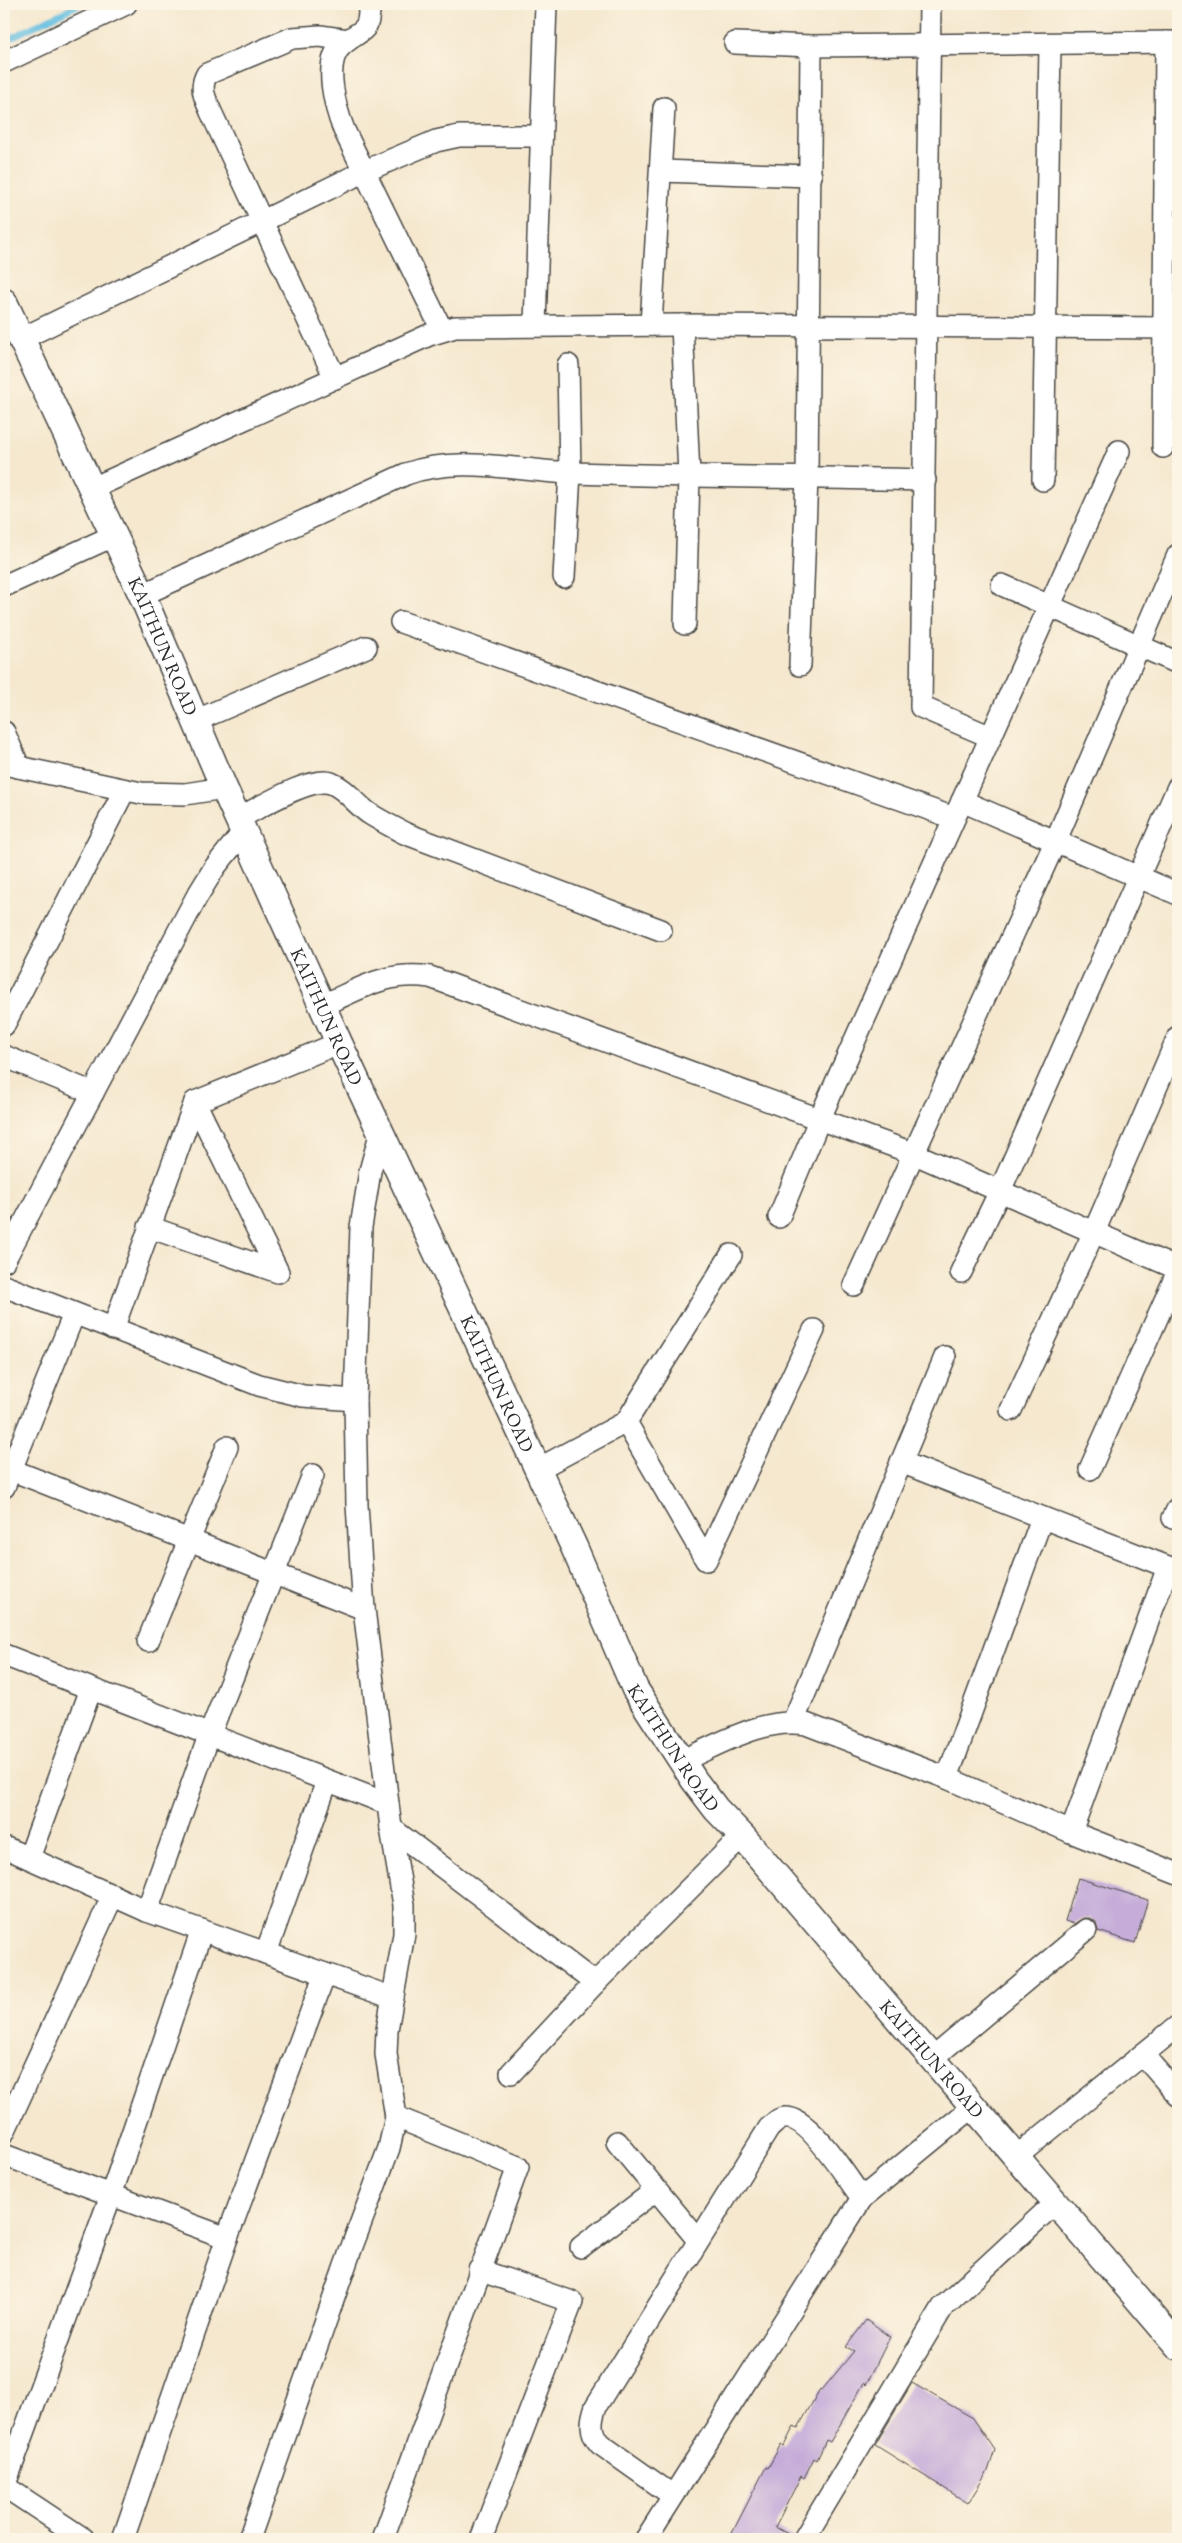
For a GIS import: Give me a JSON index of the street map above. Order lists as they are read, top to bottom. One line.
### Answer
{"streets":{"street":["KAITHUN ROAD"]}}
